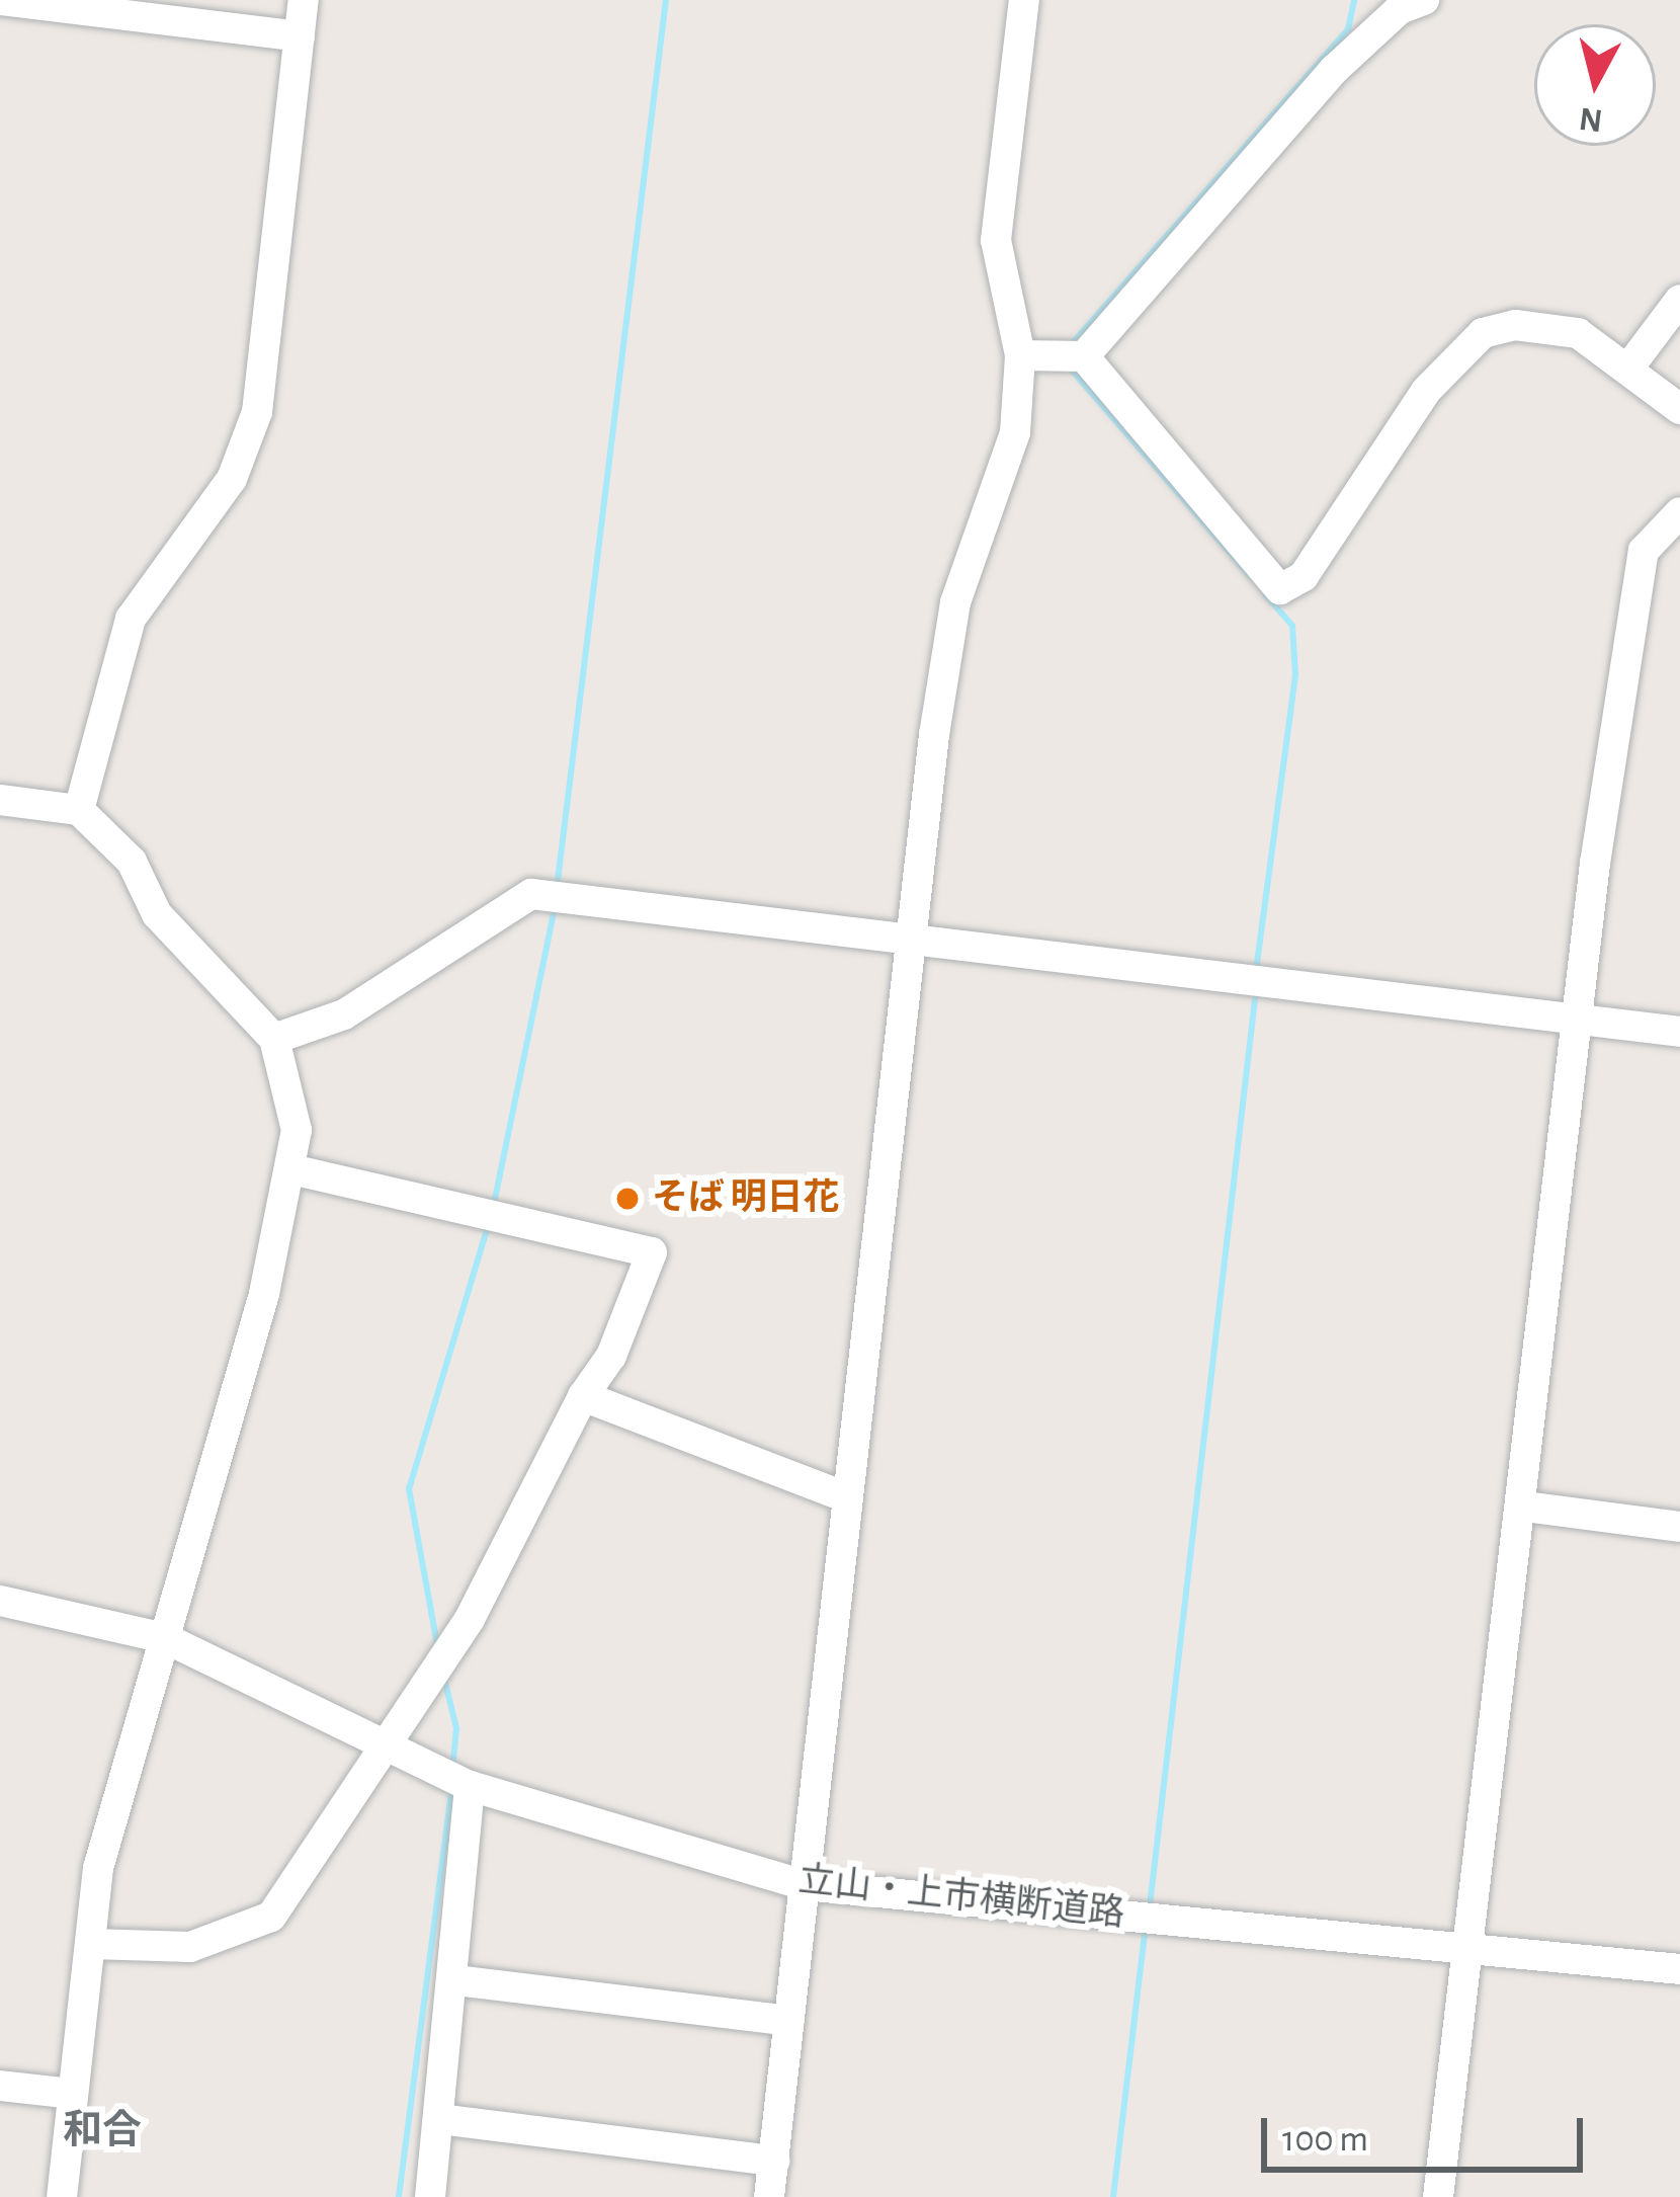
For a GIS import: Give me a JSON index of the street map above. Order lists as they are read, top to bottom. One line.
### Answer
{"streets":{"street":["立山・上市横断道路"]},"districts":["和合"],"places":["そば 明日花"],"scale_bar":"100 m","north":"bottom"}
